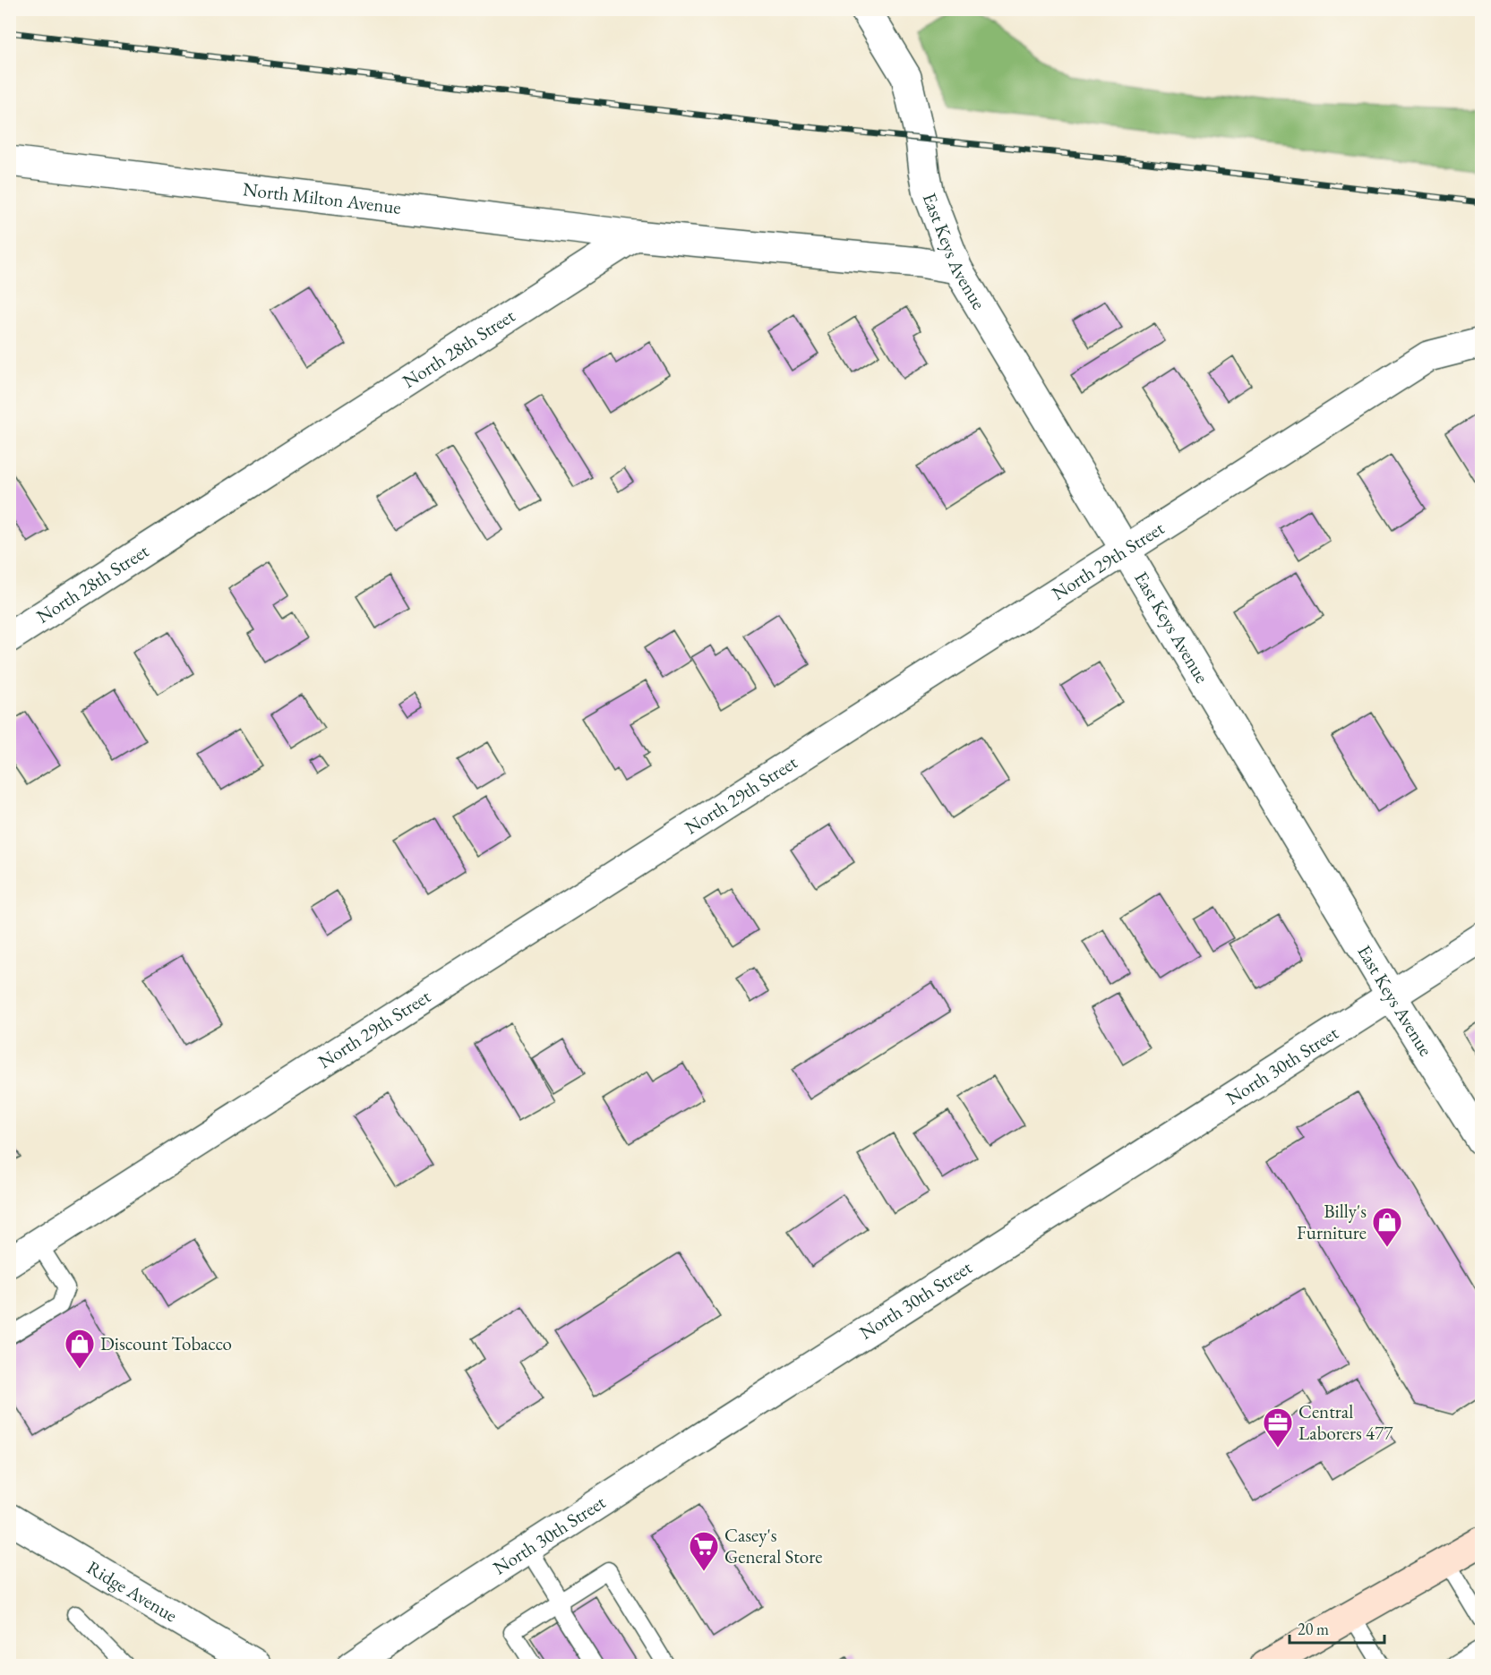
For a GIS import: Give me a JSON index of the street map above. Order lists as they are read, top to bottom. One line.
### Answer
{"streets":{"street":["North Milton Avenue","East Keys Avenue","North 28th Street","North 29th Street","North 30th Street","Ridge Avenue"]},"crossings":[["North Milton Avenue","North 28th Street"],["East Keys Avenue","North 29th Street"],["East Keys Avenue","North 30th Street"]],"places":{"shop":["Billy's Furniture","Discount Tobacco"],"office":["Central Laborers 477"],"supermarket":["Casey's General Store"]},"scale_bar":"20 m"}
